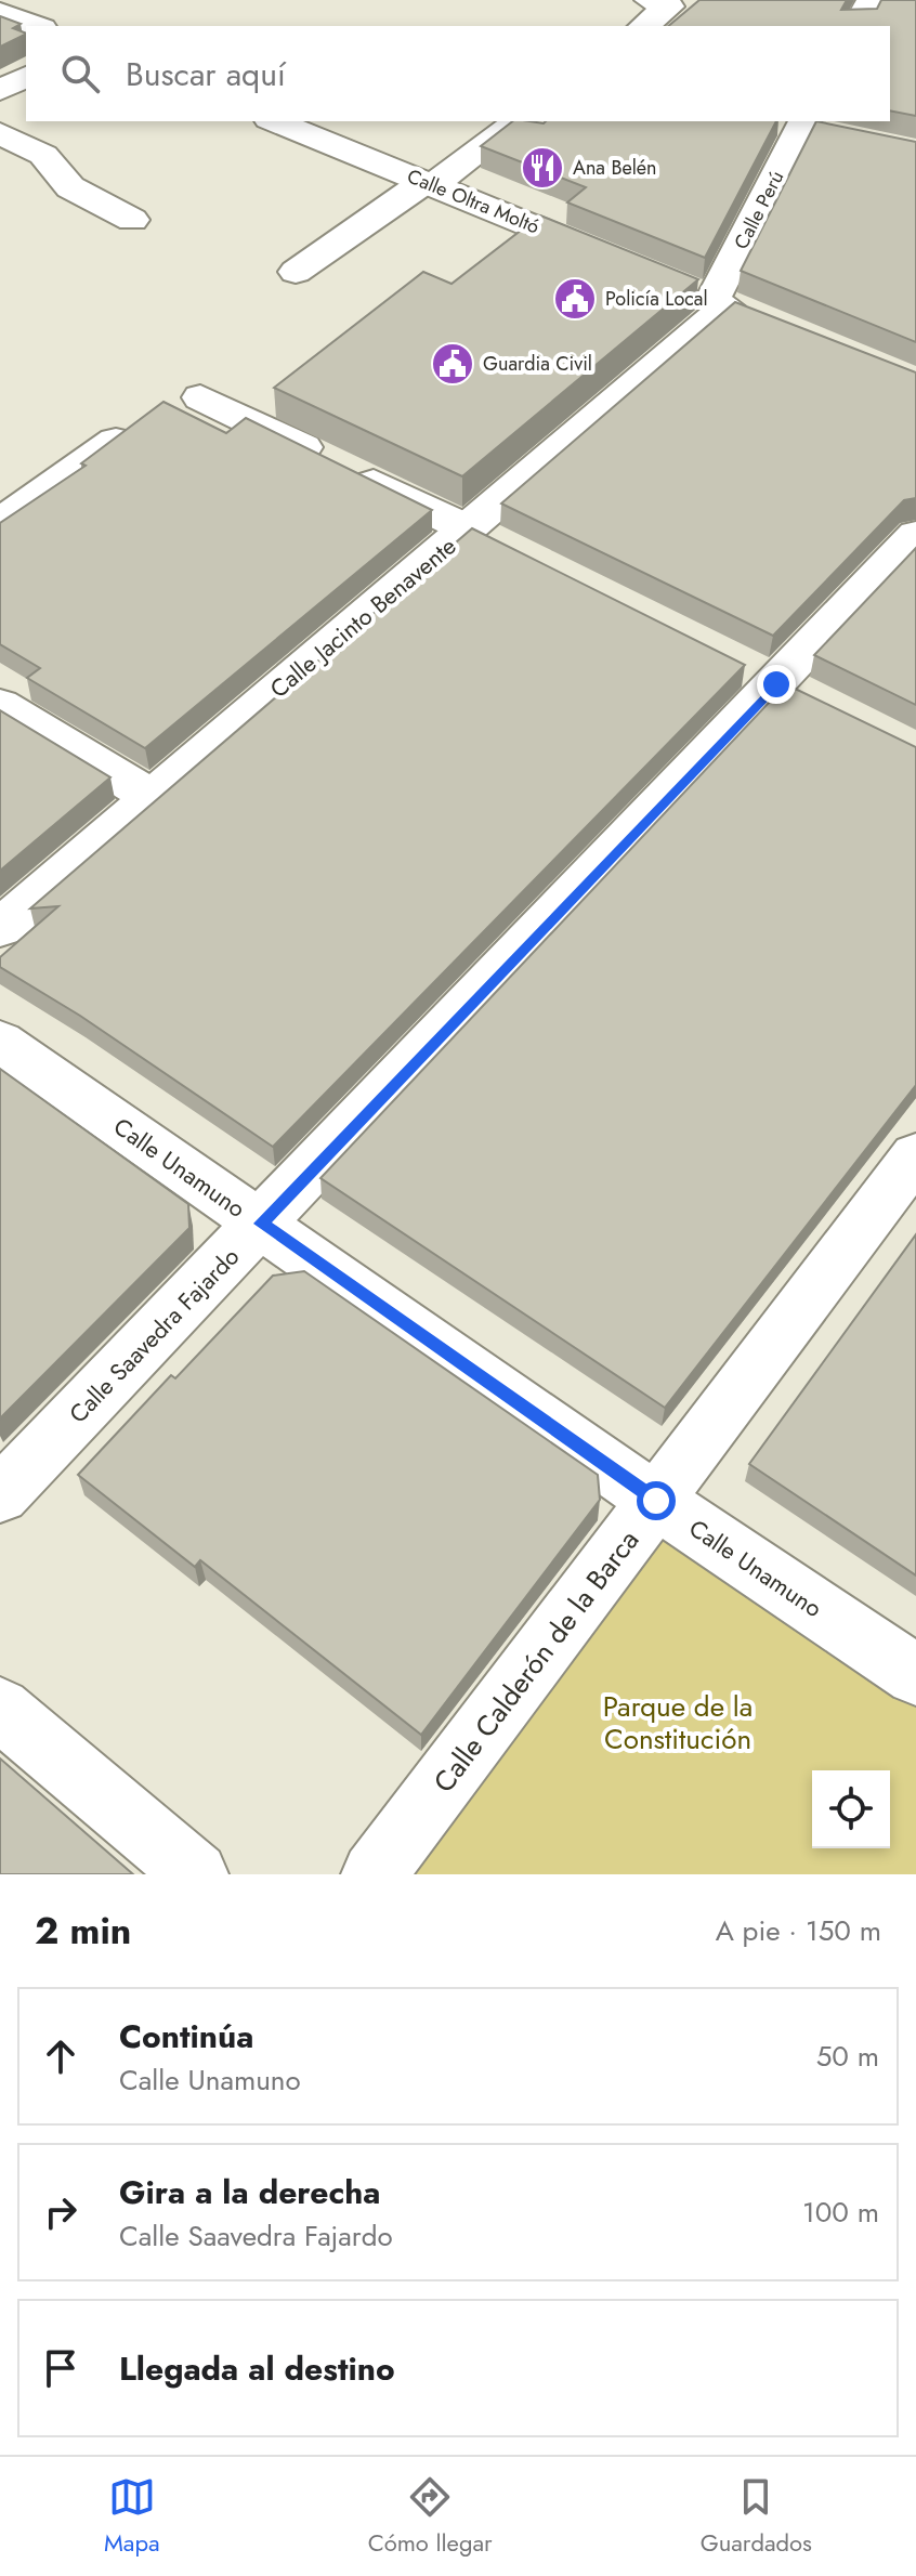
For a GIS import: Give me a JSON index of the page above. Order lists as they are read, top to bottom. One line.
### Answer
{"streets":{"street":["Calle Oltra Moltó","Calle Perú","Calle Jacinto Benavente","Calle Unamuno","Calle Saavedra Fajardo","Calle Calderón de la Barca"]},"crossings":[["Calle Perú","Calle Jacinto Benavente"],["Calle Unamuno","Calle Saavedra Fajardo"],["Calle Unamuno","Calle Calderón de la Barca"]],"parks":["Parque de la Constitución"],"places":{"restaurant":["Ana Belén"],"public building":["Policía Local","Guardia Civil"]},"page":{"search":"Buscar aquí","heading":["2 min","A pie · 150 m"],"list":[["Continúa","Calle Unamuno","50 m"],["Gira a la derecha","Calle Saavedra Fajardo","100 m"],"Llegada al destino"],"nav":["Mapa","Cómo llegar","Guardados"]}}
